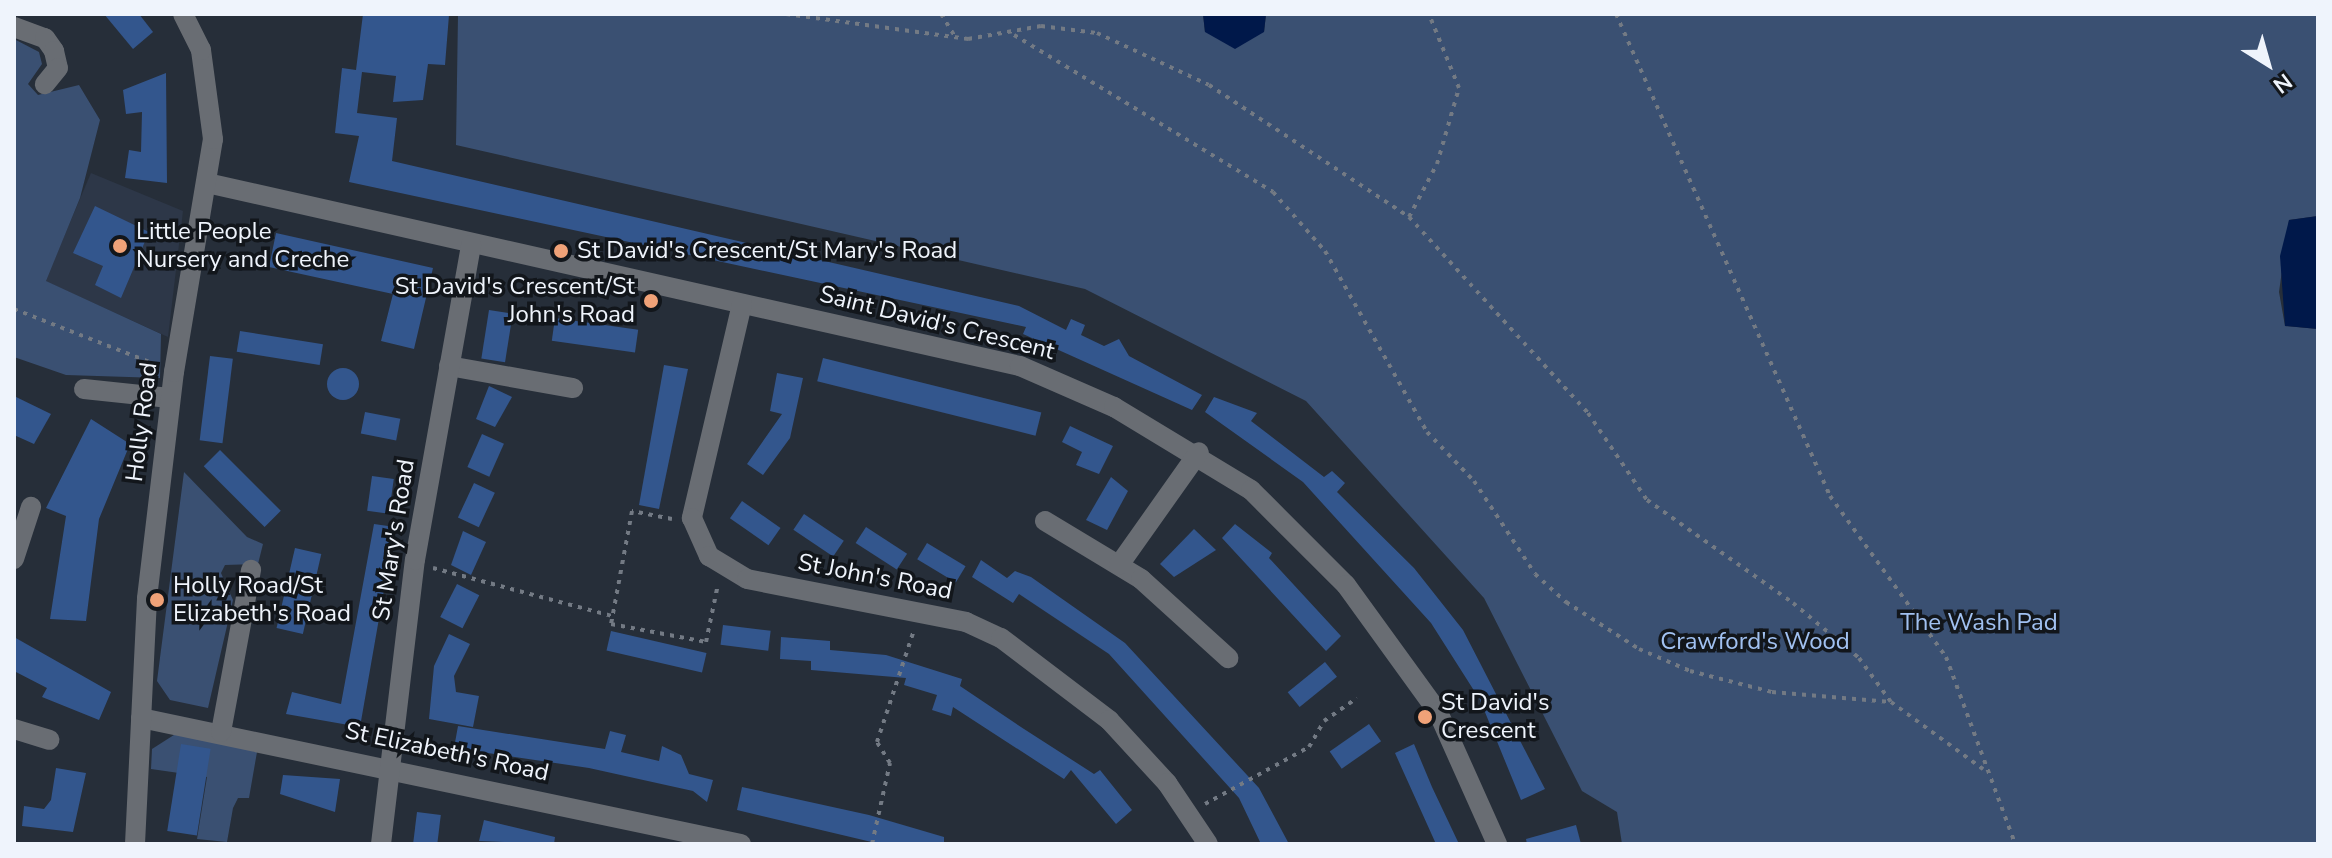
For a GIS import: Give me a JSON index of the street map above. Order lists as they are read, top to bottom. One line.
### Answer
{"streets":{"street":["Saint David's Crescent","Holly Road","St Mary's Road","St John's Road","St Elizabeth's Road"]},"crossings":[["Saint David's Crescent","Holly Road"],["Saint David's Crescent","St Mary's Road"],["Holly Road","St Elizabeth's Road"],["St Mary's Road","St Elizabeth's Road"]],"parks":["The Wash Pad","Crawford's Wood"],"places":["Little People Nursery and Creche","St David's Crescent/St Mary's Road","St David's Crescent/St John's Road","Holly Road/St Elizabeth's Road","St David's Crescent"],"north":"bottom right"}
